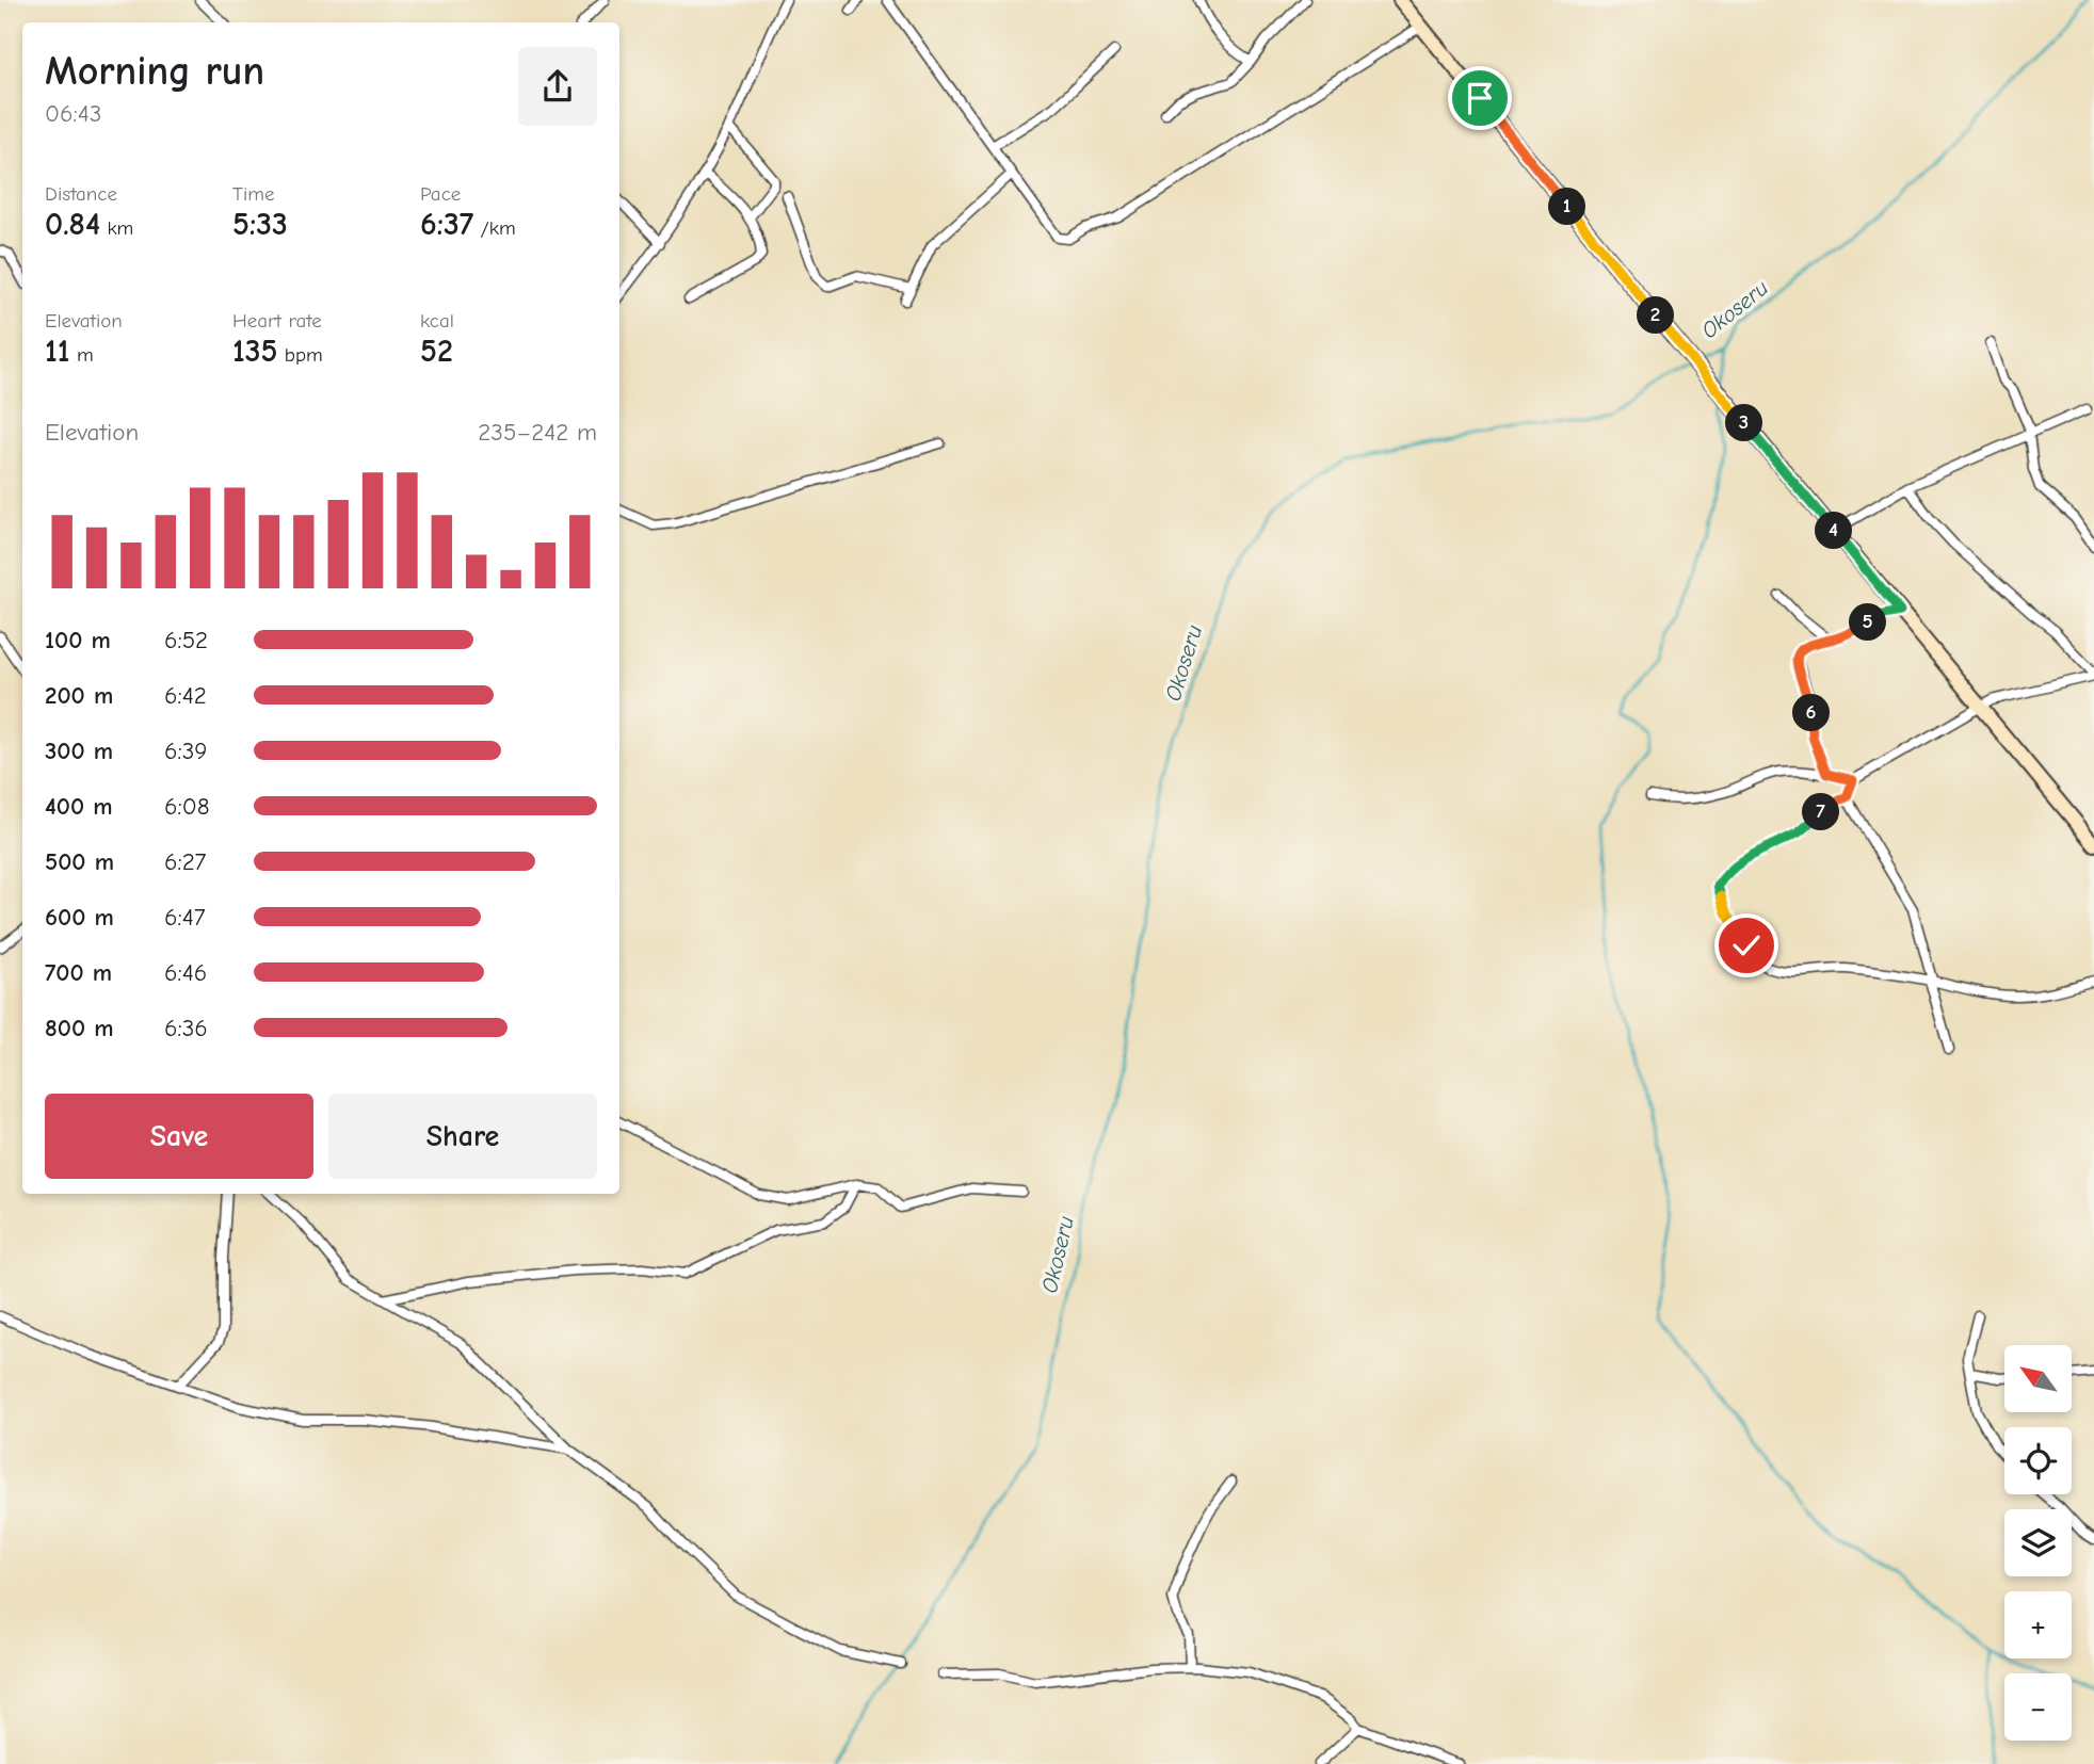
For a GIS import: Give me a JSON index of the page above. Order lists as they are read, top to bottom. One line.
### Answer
{"water":["Okoseru"],"north":"top left","page":{"heading":["Morning run","06:43"],"stats":[["Distance","0.84 km"],["Time","5:33"],["Pace","6:37 /km"],["Elevation","11 m"],["Heart rate","135 bpm"],["kcal","52"]],"pins":["1","2","3","4","5","6","7"],"chart":["Elevation","235–242 m"],"list":[{"name":"100 m","note":"6:52"},{"name":"200 m","note":"6:42"},{"name":"300 m","note":"6:39"},{"name":"400 m","note":"6:08"},{"name":"500 m","note":"6:27"},{"name":"600 m","note":"6:47"},{"name":"700 m","note":"6:46"},{"name":"800 m","note":"6:36"}],"buttons":["Save","Share"],"map_buttons":["+","−"]}}
